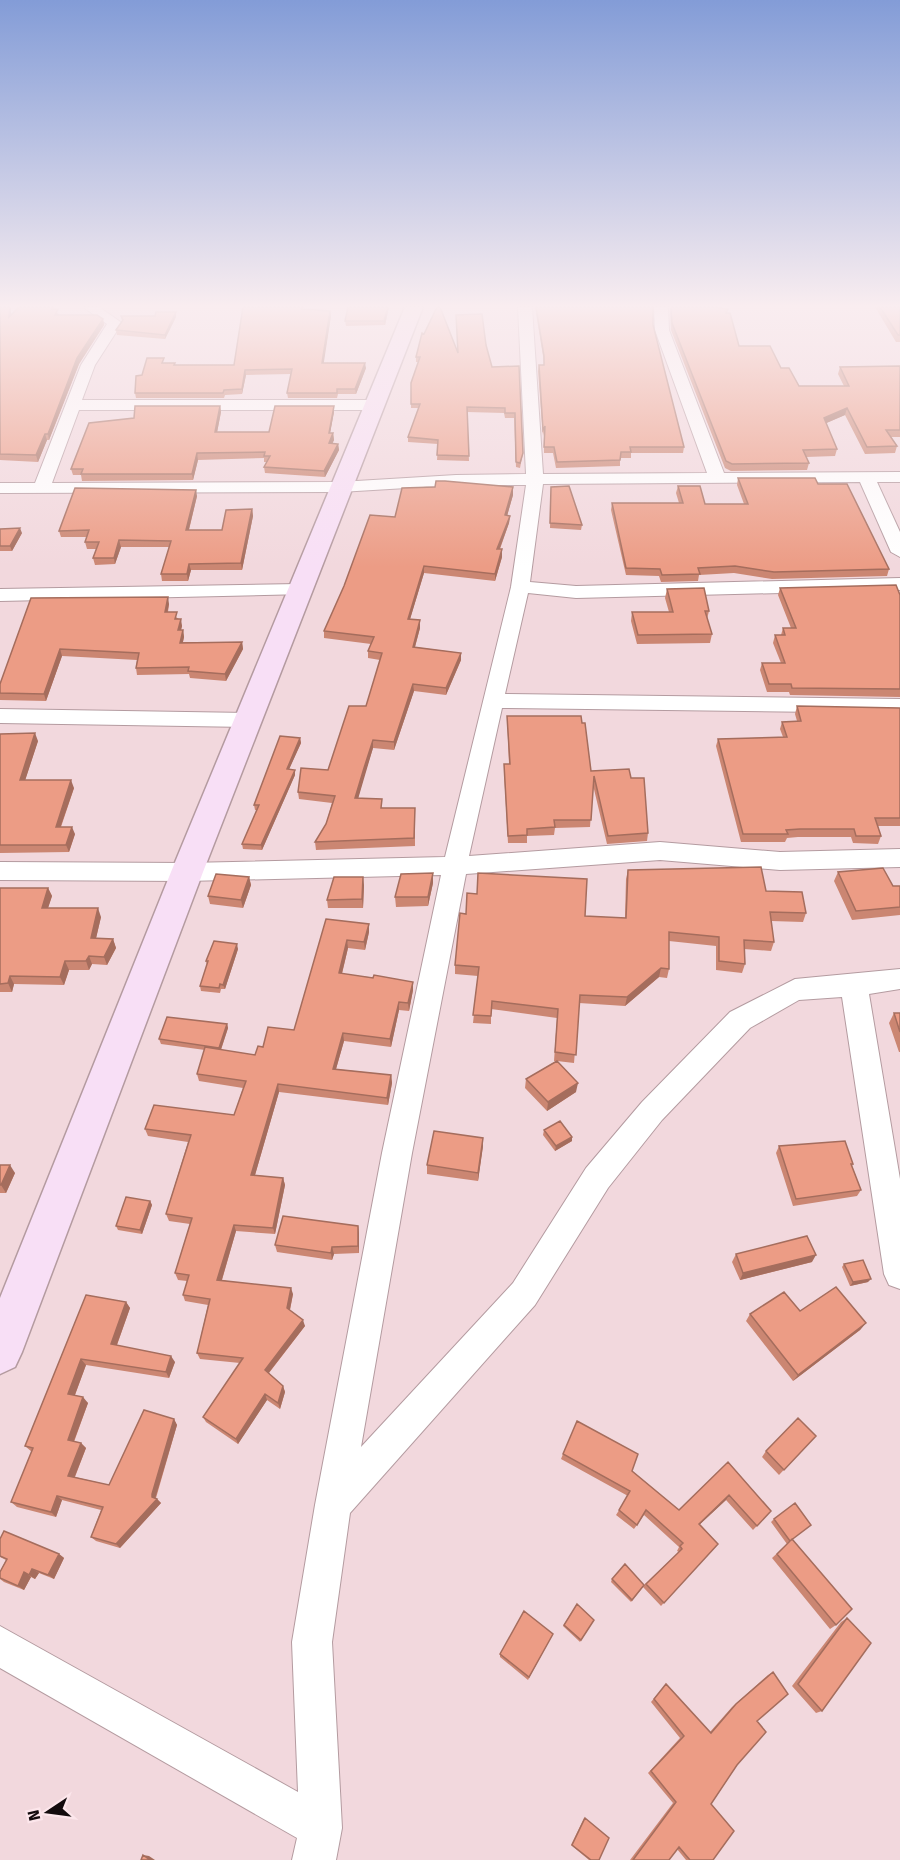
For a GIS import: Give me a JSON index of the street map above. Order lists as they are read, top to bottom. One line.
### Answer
{"north":"left"}
